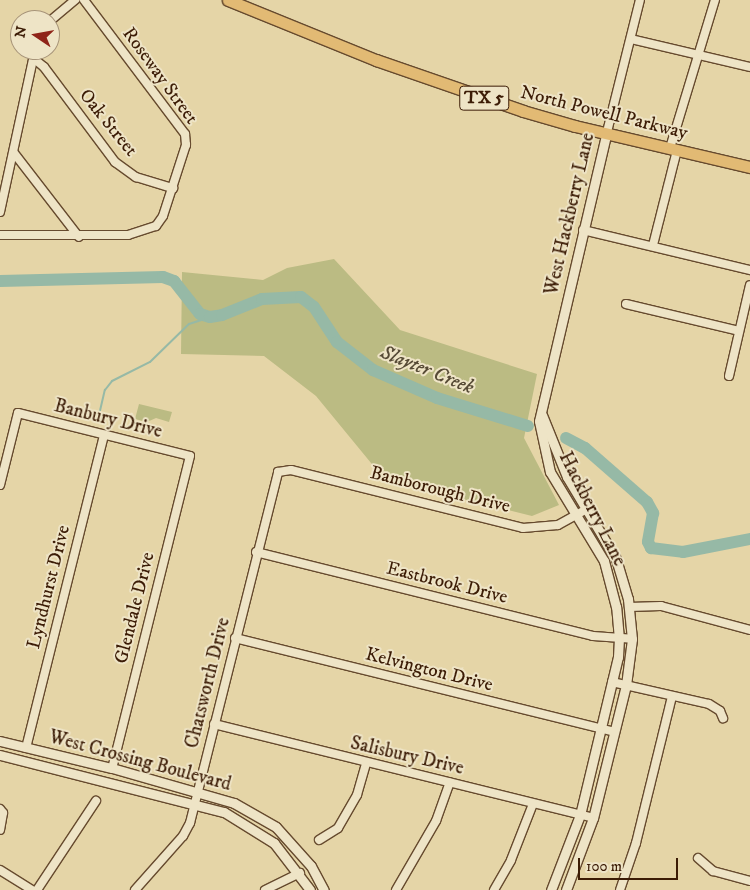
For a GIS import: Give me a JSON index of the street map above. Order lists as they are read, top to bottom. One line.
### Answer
{"streets":{"main road":["TX 5","North Powell Parkway"],"street":["Roseway Street","Oak Street","West Hackberry Lane","Banbury Drive","Bamborough Drive","Hackberry Lane","Eastbrook Drive","Lyndhurst Drive","Glendale Drive","Kelvington Drive","Chatsworth Drive","Salisbury Drive","West Crossing Boulevard"]},"crossings":[["Roseway Street","Oak Street"],["North Powell Parkway","West Hackberry Lane"],["West Hackberry Lane","Hackberry Lane"],["Banbury Drive","Lyndhurst Drive"],["Banbury Drive","Glendale Drive"],["Bamborough Drive","Hackberry Lane"],["Bamborough Drive","Chatsworth Drive"],["Hackberry Lane","Eastbrook Drive"],["Hackberry Lane","Kelvington Drive"],["Hackberry Lane","Salisbury Drive"],["Eastbrook Drive","Chatsworth Drive"],["Lyndhurst Drive","West Crossing Boulevard"],["Glendale Drive","West Crossing Boulevard"],["Kelvington Drive","Chatsworth Drive"],["Chatsworth Drive","Salisbury Drive"],["Chatsworth Drive","West Crossing Boulevard"]],"water":["Slayter Creek"],"scale_bar":"100 m","north":"left"}
